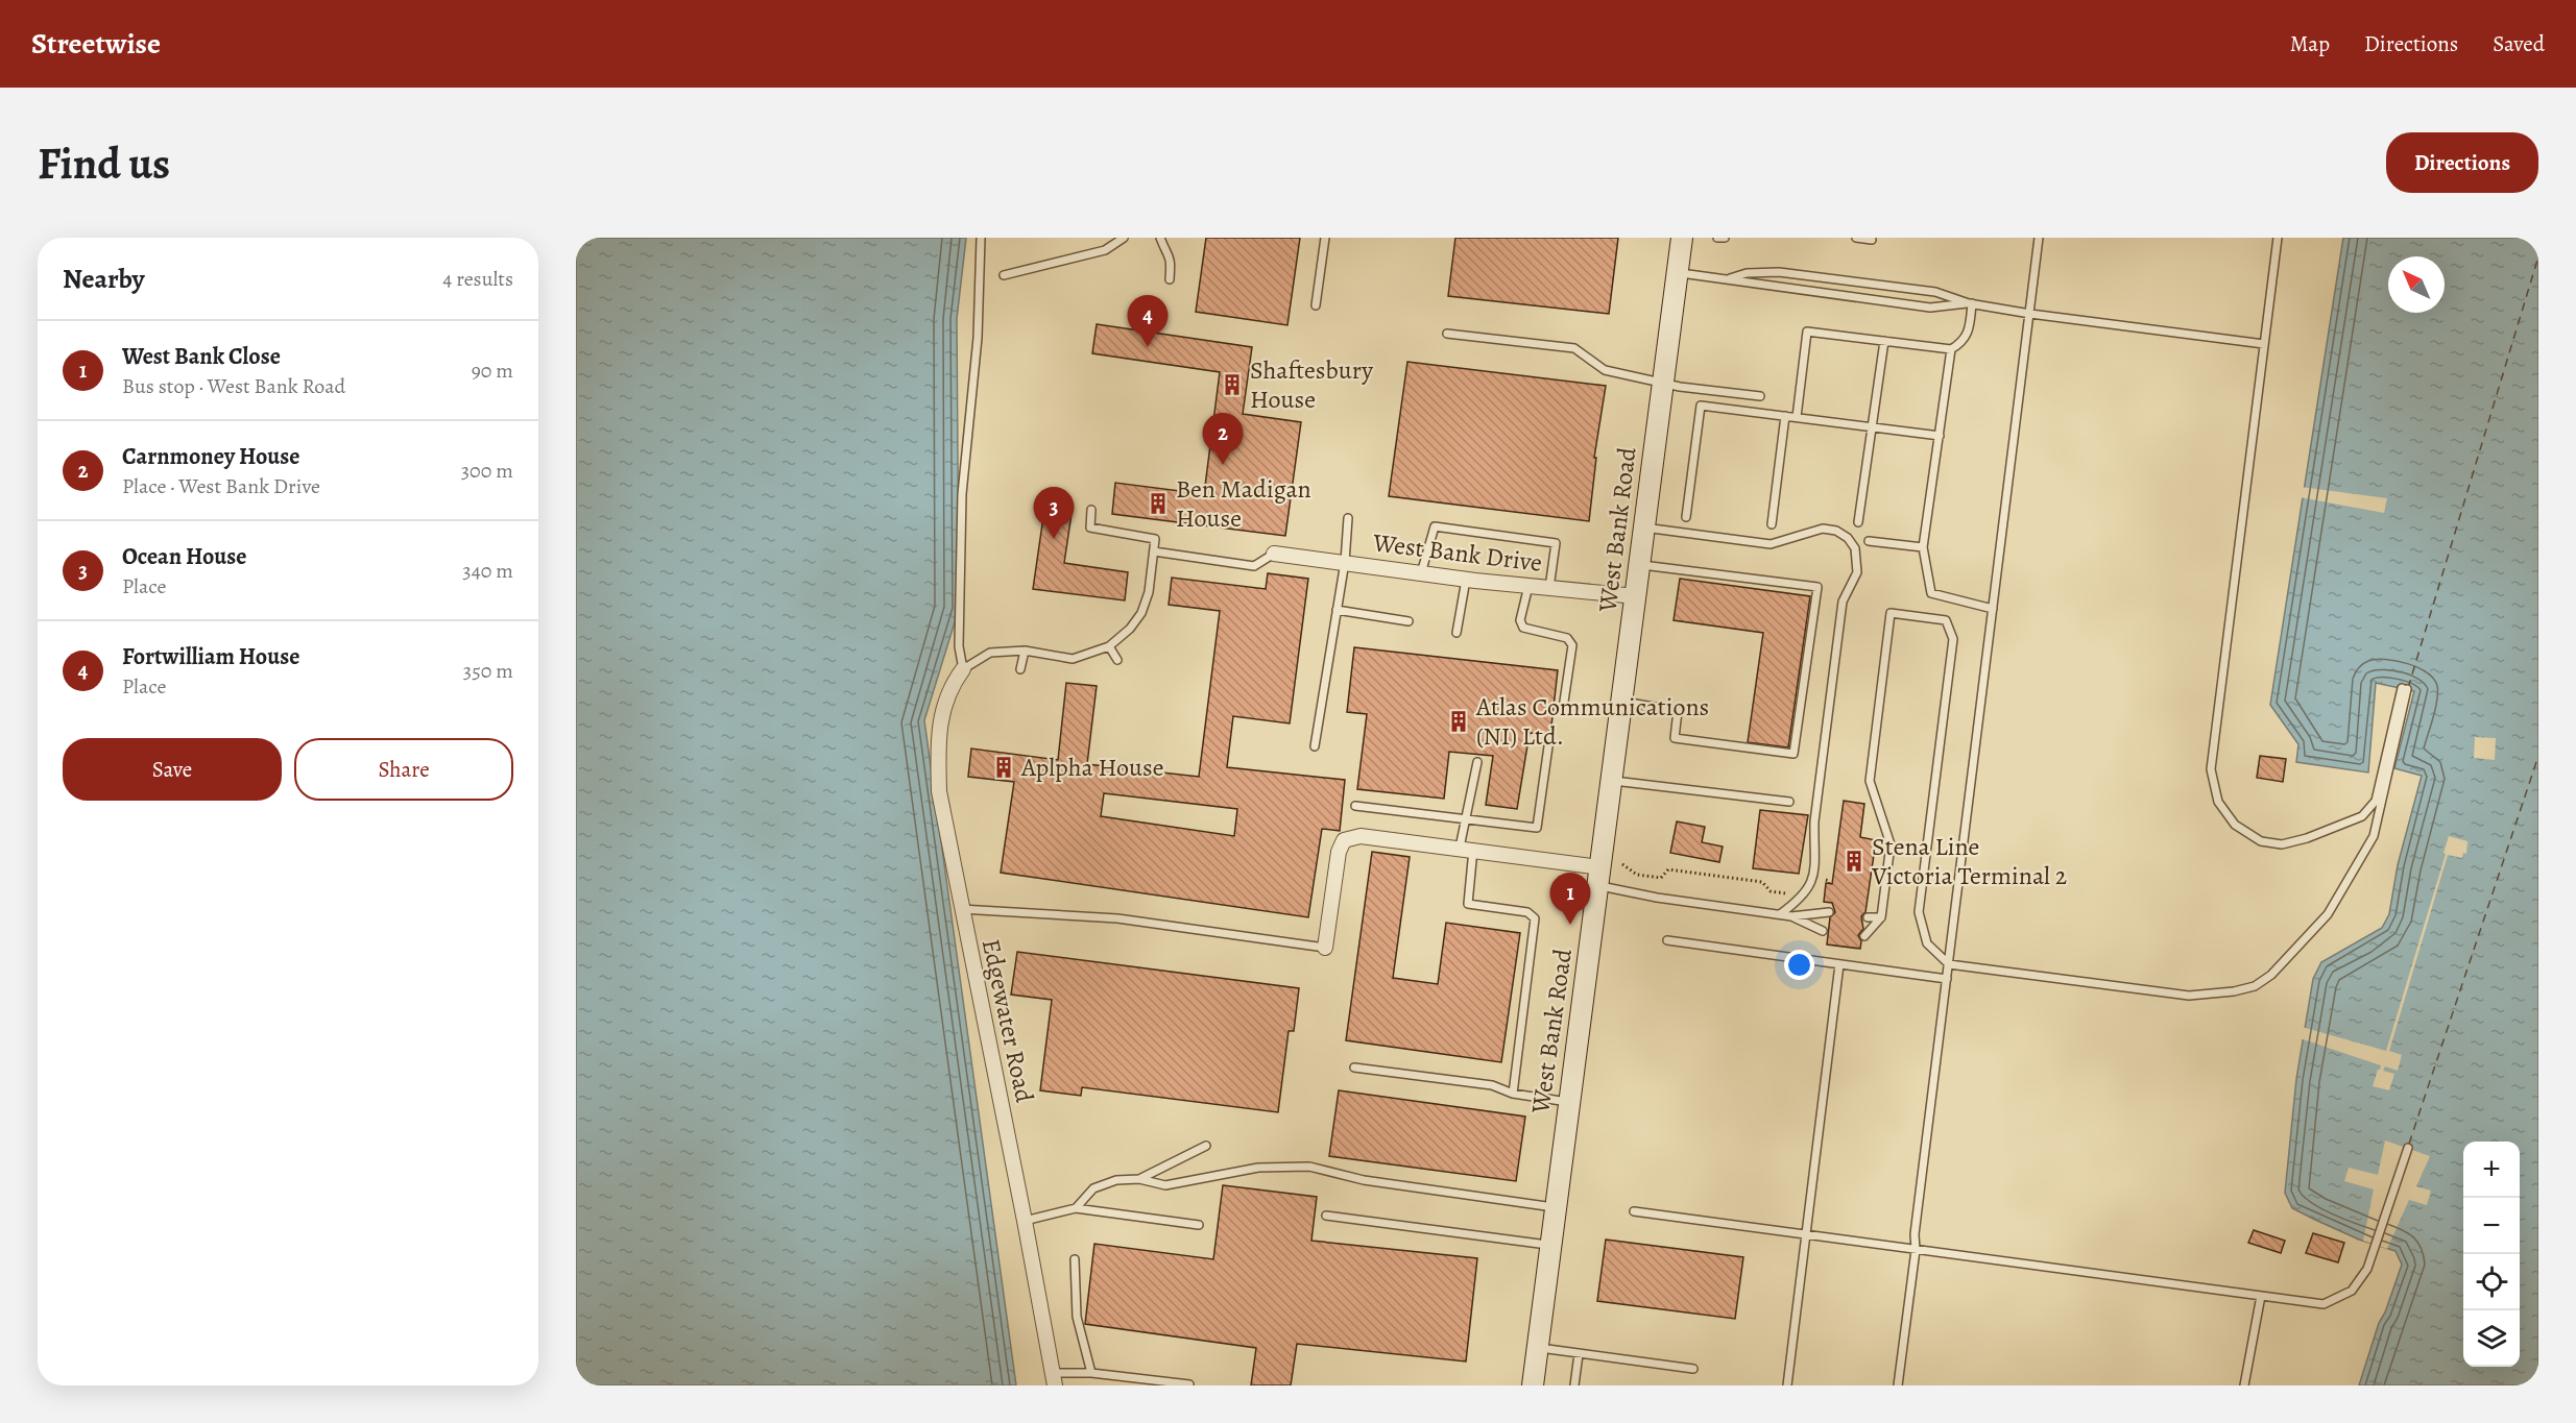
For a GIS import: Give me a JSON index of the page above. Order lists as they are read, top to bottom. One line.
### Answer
{"streets":{"street":["West Bank Road","West Bank Drive","Edgewater Road"]},"crossings":[["West Bank Road","West Bank Drive"]],"places":{"building":["Shaftesbury House","Ben Madigan House","Atlas Communications (NI) Ltd.","Aplpha House","Stena Line Victoria Terminal 2"]},"north":"top left","page":{"header":"Streetwise","nav":["Map","Directions","Saved"],"buttons":["Directions",["Save","Share"]],"title":"Find us","heading":["Nearby","4 results"],"pins":["4","2","3","1"],"list":[{"mark":"1","name":"West Bank Close","note":"Bus stop · West Bank Road","value":"90 m"},{"mark":"2","name":"Carnmoney House","note":"Place · West Bank Drive","value":"300 m"},{"mark":"3","name":"Ocean House","note":"Place","value":"340 m"},{"mark":"4","name":"Fortwilliam House","note":"Place","value":"350 m"}],"map_buttons":["+","−"]}}
